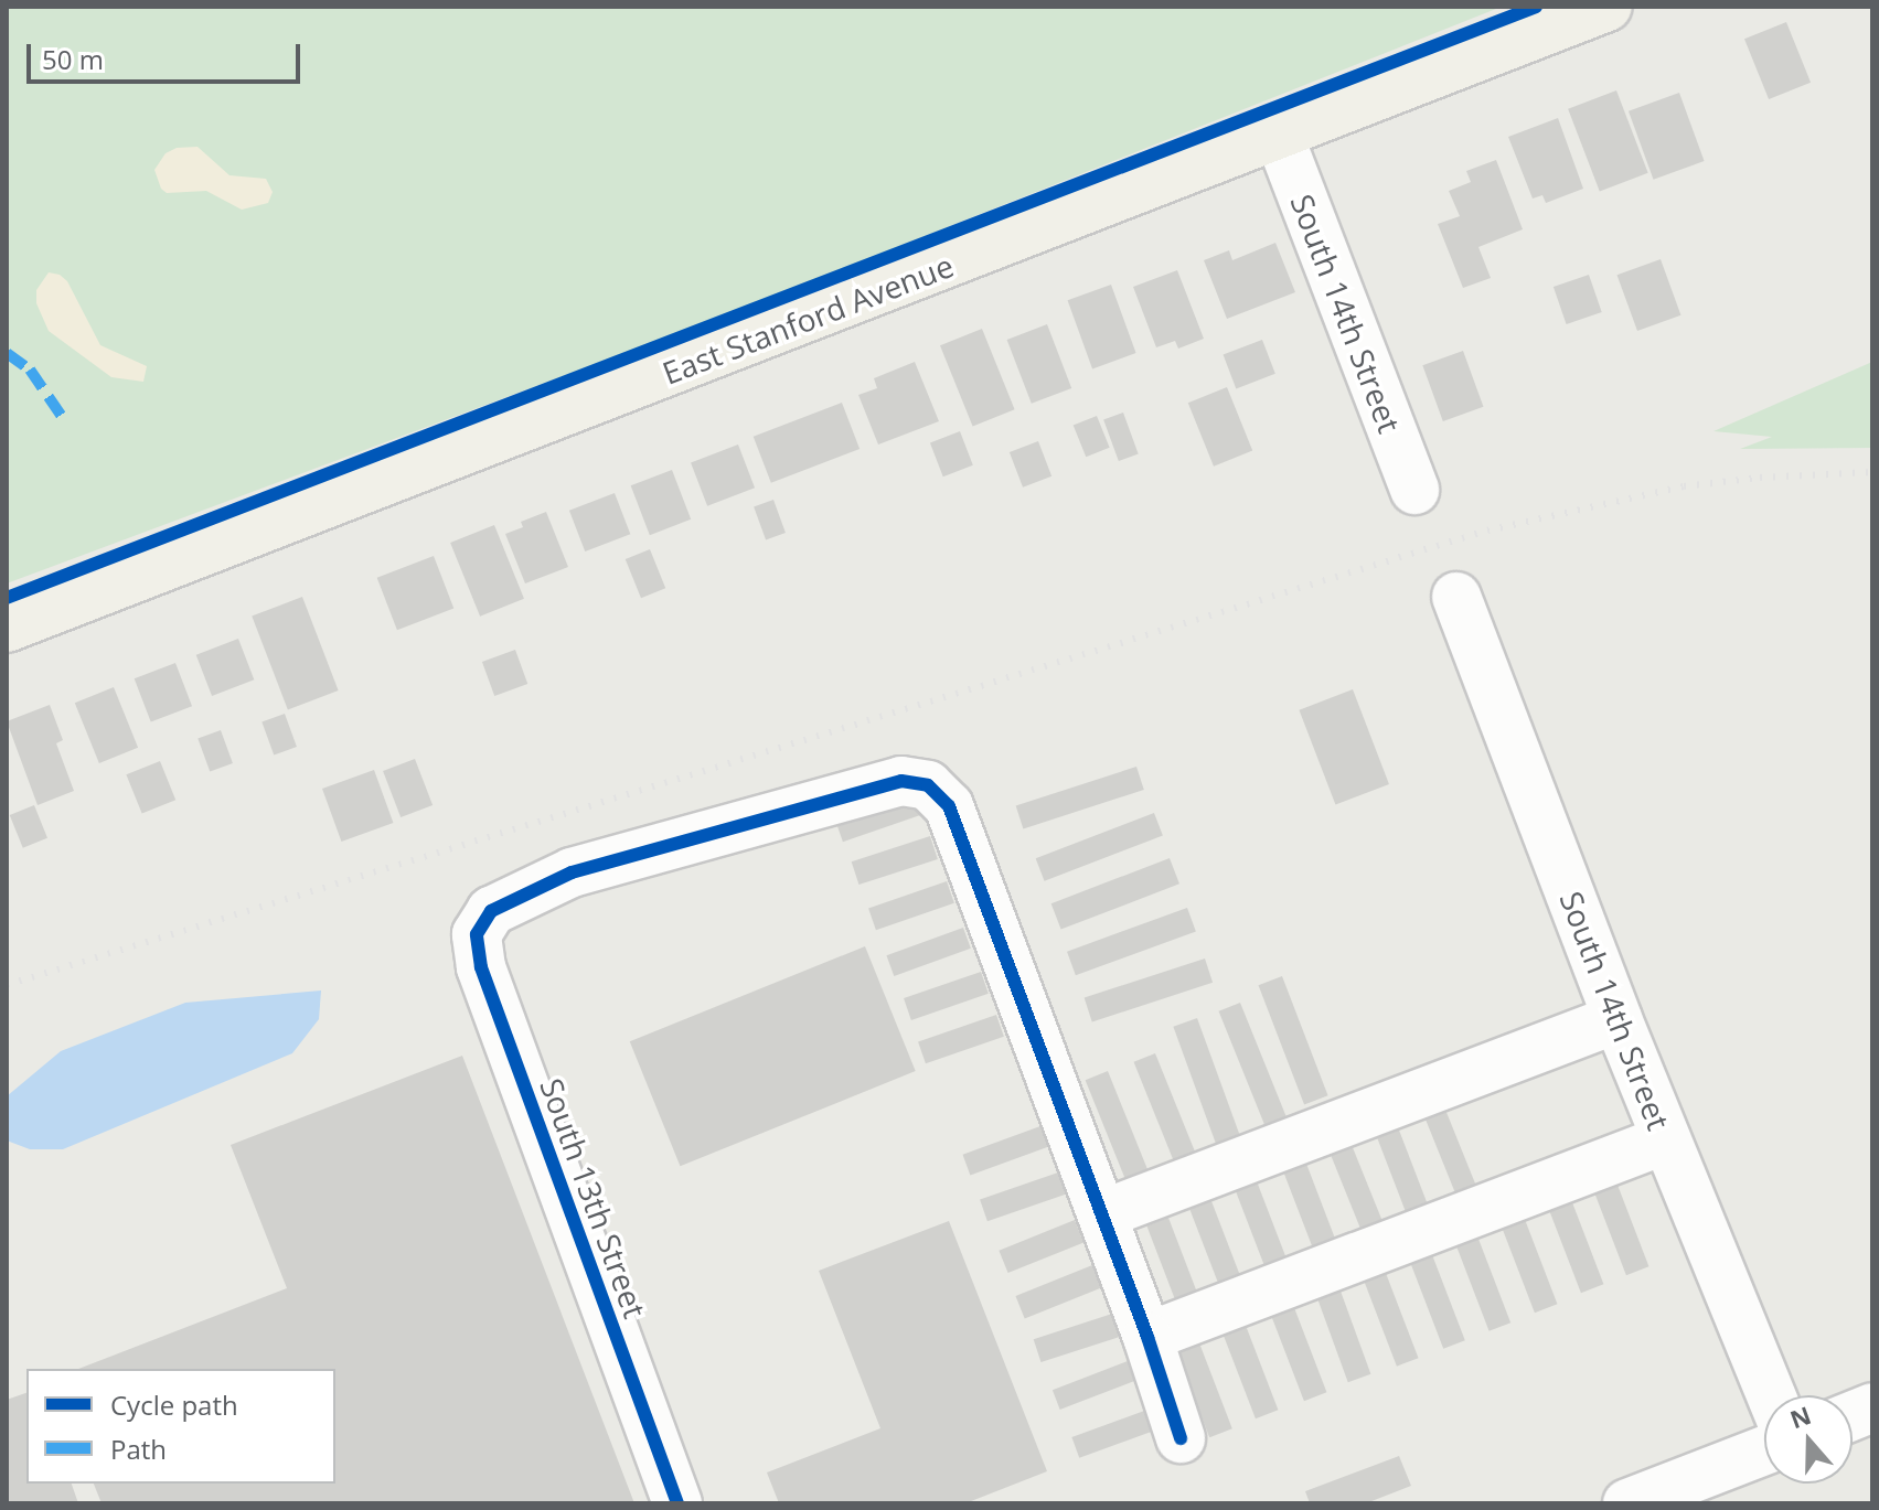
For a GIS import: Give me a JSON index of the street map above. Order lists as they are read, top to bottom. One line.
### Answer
{"streets":{"main road":["East Stanford Avenue"],"street":["South 14th Street","South 13th Street"]},"crossings":[["South 14th Street","East Stanford Avenue"]],"legend":["Cycle path","Path"],"scale_bar":"50 m","north":"top"}
